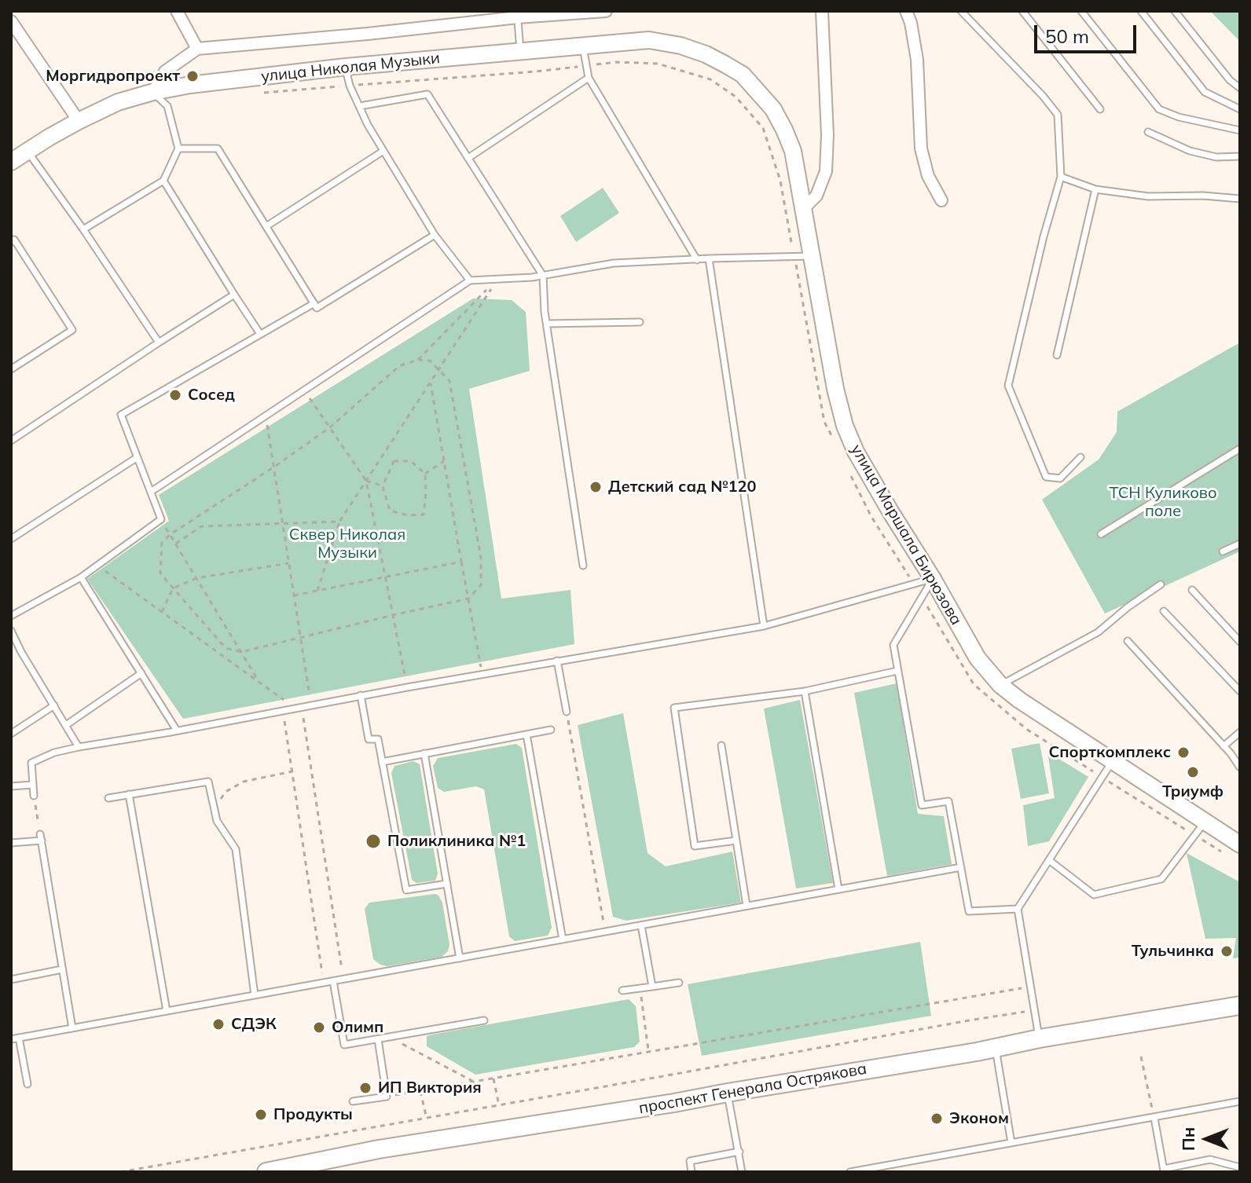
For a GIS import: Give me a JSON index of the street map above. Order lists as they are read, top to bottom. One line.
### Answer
{"streets":{"main road":["улица Николая Музыки","улица Маршала Бирюзова","проспект Генерала Острякова"]},"crossings":[["улица Николая Музыки","улица Маршала Бирюзова"]],"parks":["ТСН Куликово поле","Сквер Николая Музыки"],"places":["Моргидропроект","Сосед","Детский сад №120","Спорткомплекс","Триумф","Поликлиника №1","Тульчинка","СДЭК","Олимп","ИП Виктория","Продукты","Эконом"],"scale_bar":"50 m","north":"left"}
